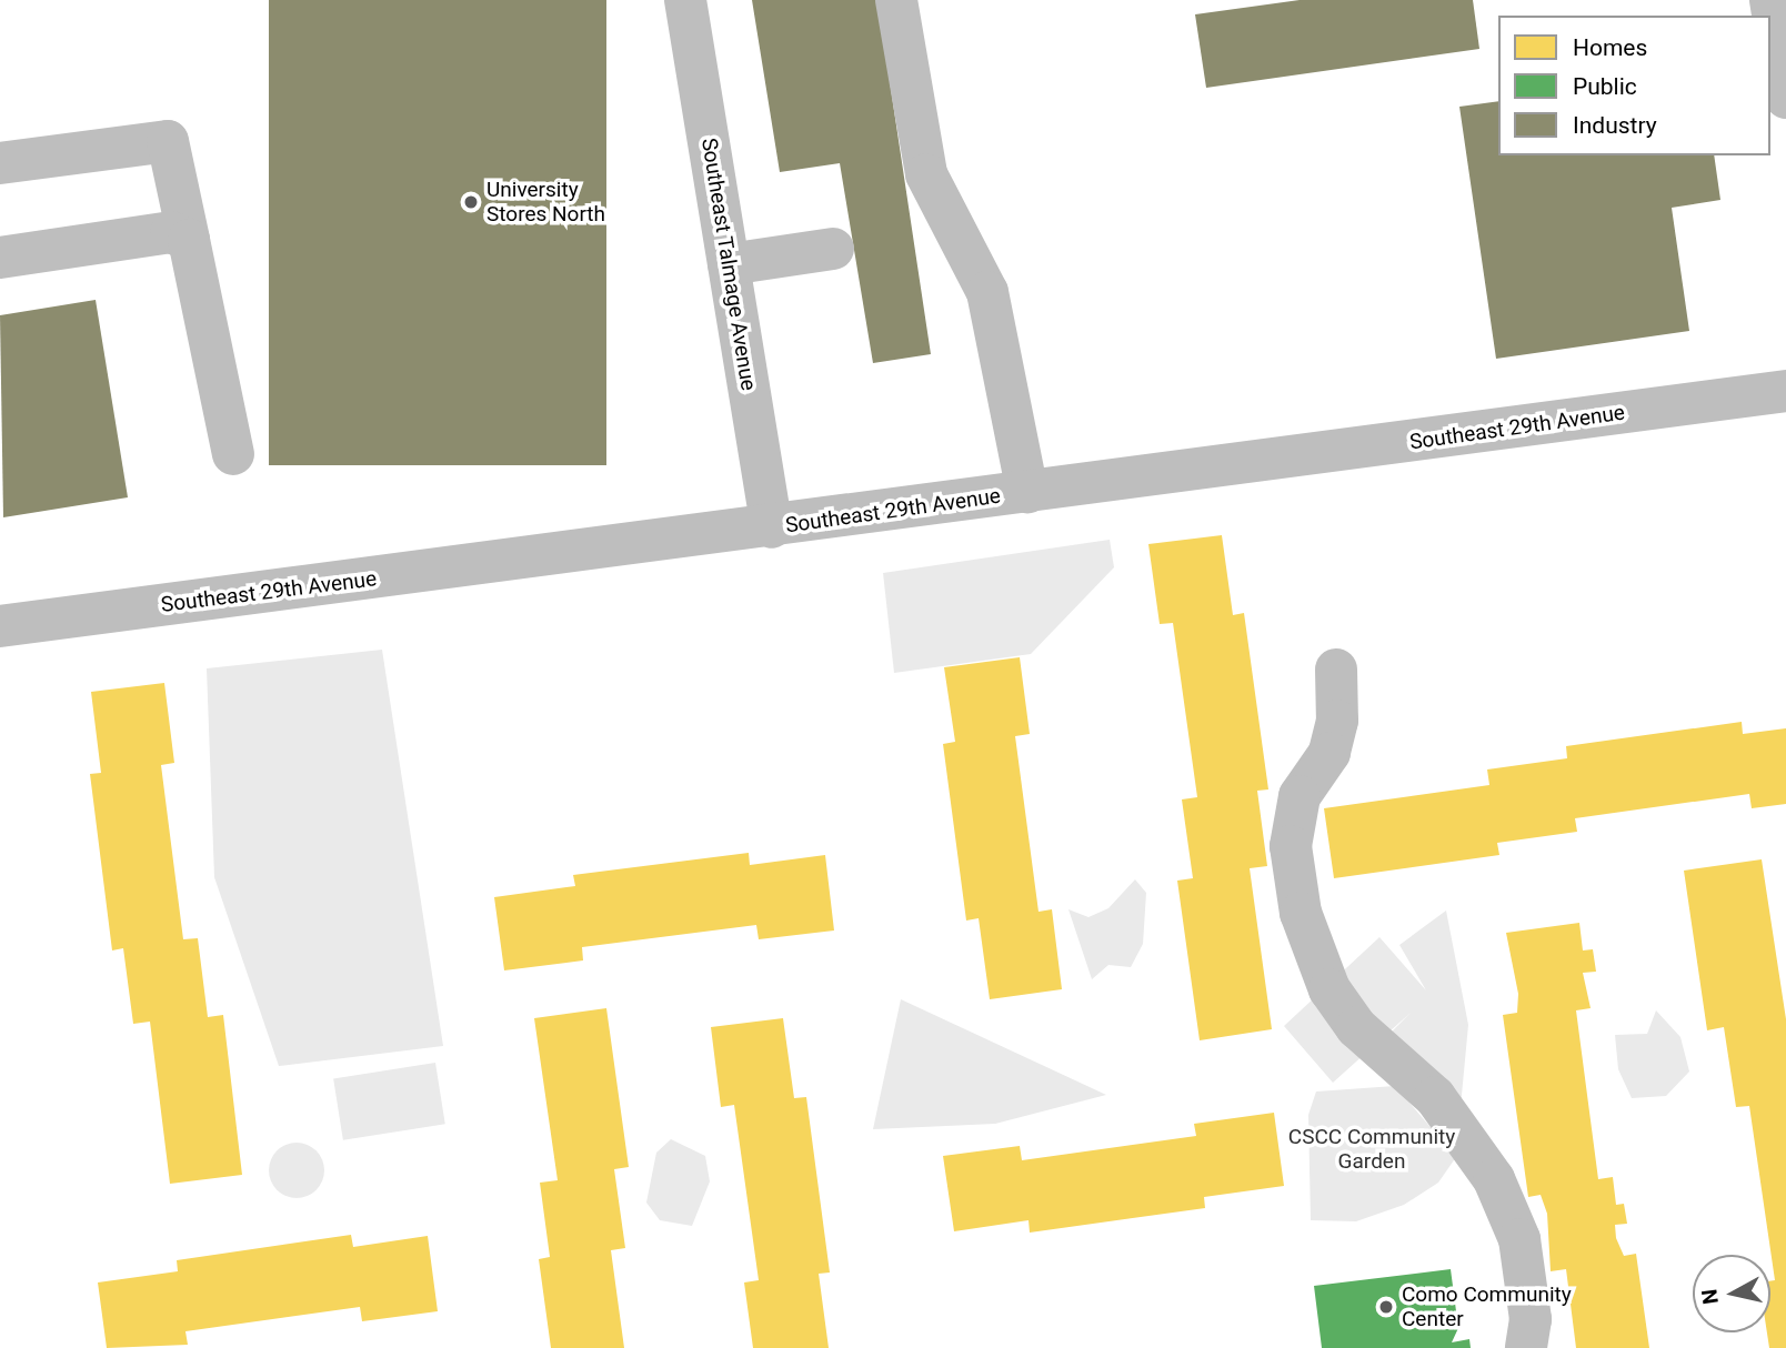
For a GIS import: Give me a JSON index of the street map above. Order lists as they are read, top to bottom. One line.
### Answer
{"streets":{"street":["Southeast Talmage Avenue","Southeast 29th Avenue"]},"crossings":[["Southeast Talmage Avenue","Southeast 29th Avenue"]],"parks":["CSCC Community Garden"],"places":["University Stores North","Como Community Center"],"legend":["Homes","Public","Industry"],"north":"left"}
